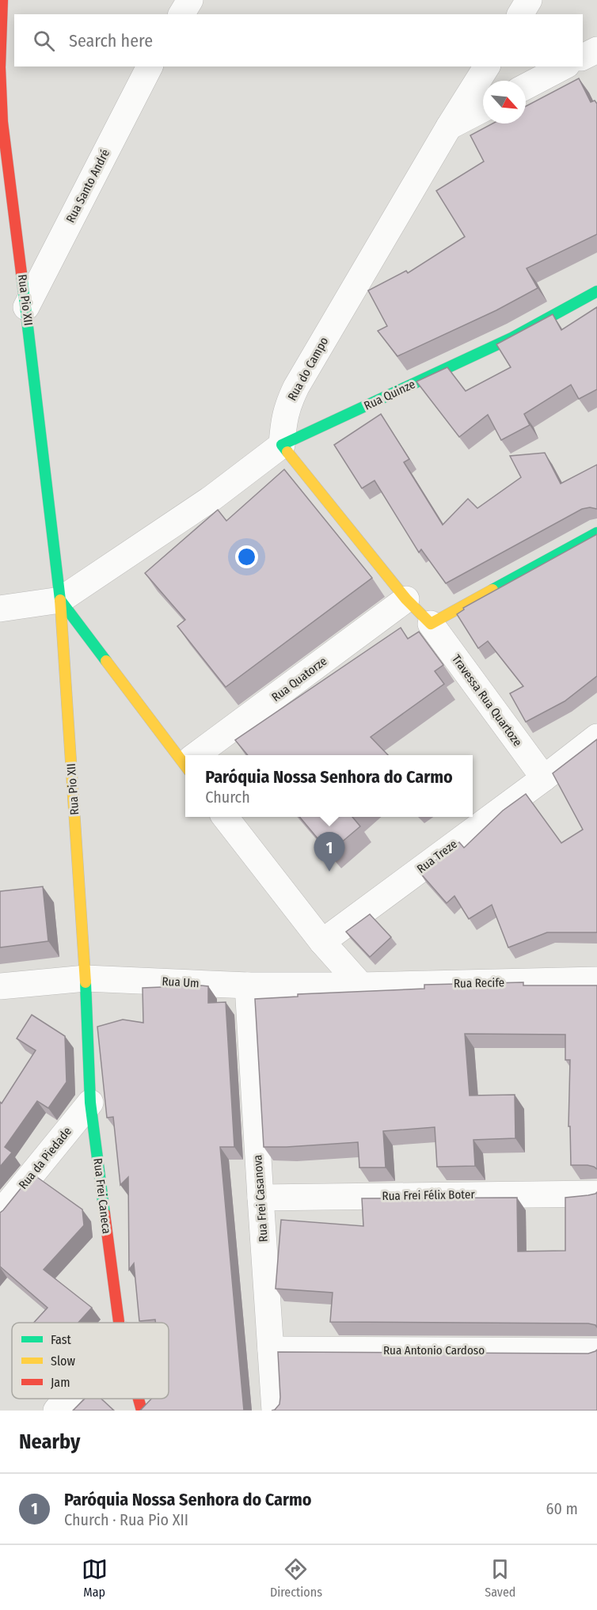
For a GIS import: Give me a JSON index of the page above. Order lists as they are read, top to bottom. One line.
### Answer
{"streets":{"street":["Rua Santo André","Rua Pio XII","Rua do Campo","Rua Quinze","Rua Quatorze","Travessa Rua Quartoze","Rua Treze","Rua Um","Rua Recife","Rua da Piedade","Rua Frei Félix Boter","Rua Frei Caneca","Rua Frei Casanova","Rua Antonio Cardoso"]},"crossings":[["Rua Santo André","Rua Pio XII"],["Rua Pio XII","Rua Um"],["Rua Pio XII","Rua Frei Caneca"],["Rua do Campo","Rua Quinze"],["Travessa Rua Quartoze","Rua Treze"],["Rua Um","Rua Recife"],["Rua Um","Rua Frei Caneca"],["Rua Um","Rua Frei Casanova"],["Rua da Piedade","Rua Frei Caneca"],["Rua Frei Félix Boter","Rua Frei Casanova"],["Rua Frei Casanova","Rua Antonio Cardoso"]],"legend":["Fast","Slow","Jam"],"north":"bottom right","page":{"search":"Search here","popup":["Paróquia Nossa Senhora do Carmo","Church"],"pins":"1","heading":"Nearby","list":[{"mark":"1","name":"Paróquia Nossa Senhora do Carmo","note":"Church · Rua Pio XII","value":"60 m"}],"nav":["Map","Directions","Saved"]}}
